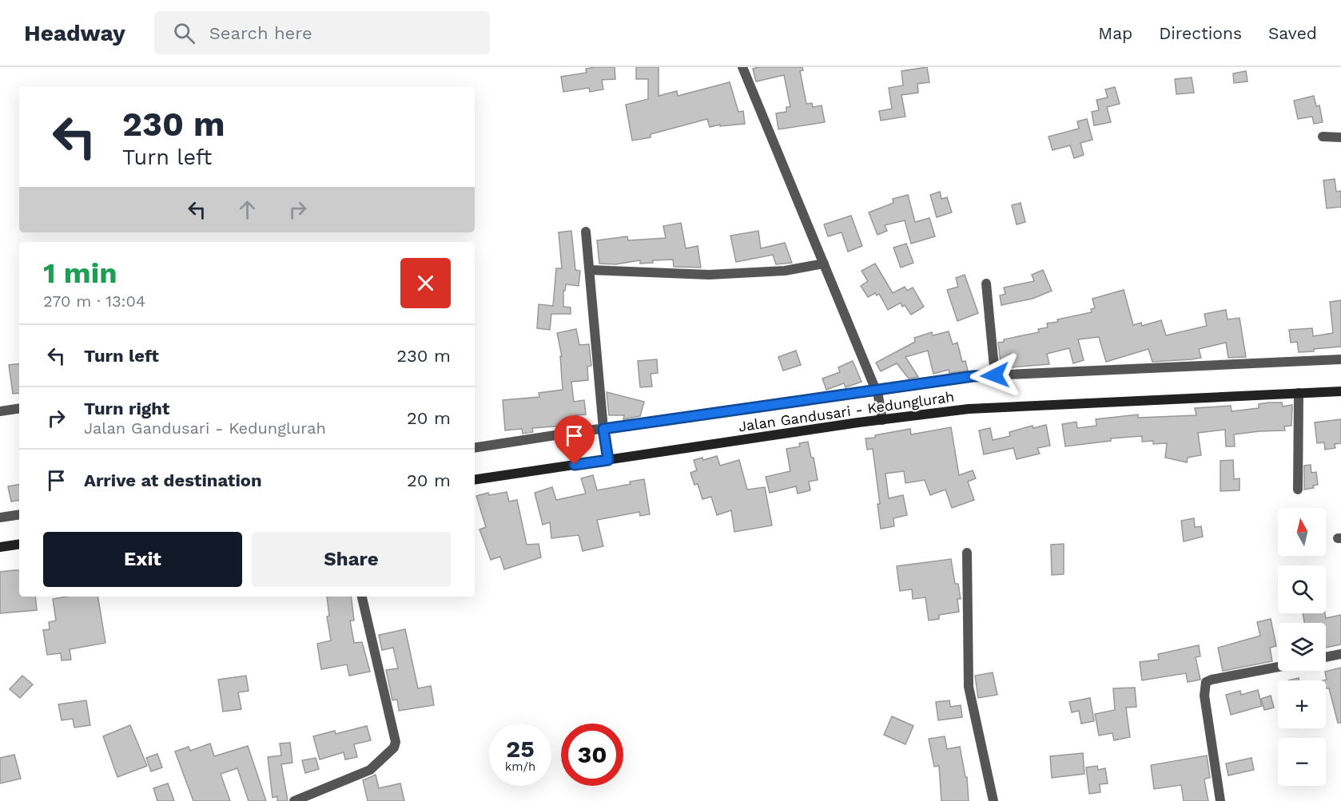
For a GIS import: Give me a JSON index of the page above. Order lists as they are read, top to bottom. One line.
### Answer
{"streets":{"street":["Jalan Gandusari - Kedunglurah"]},"north":"top","page":{"header":"Headway","search":"Search here","nav":["Map","Directions","Saved"],"turn":["230 m","Turn left"],"heading":["1 min","270 m · 13:04"],"list":[{"name":"Turn left","value":"230 m"},{"name":"Turn right","note":"Jalan Gandusari - Kedunglurah","value":"20 m"},{"name":"Arrive at destination","value":"20 m"}],"map_buttons":["+","−"],"buttons":["Exit","Share"],"speed":"25 km/h","limit":"30"}}
